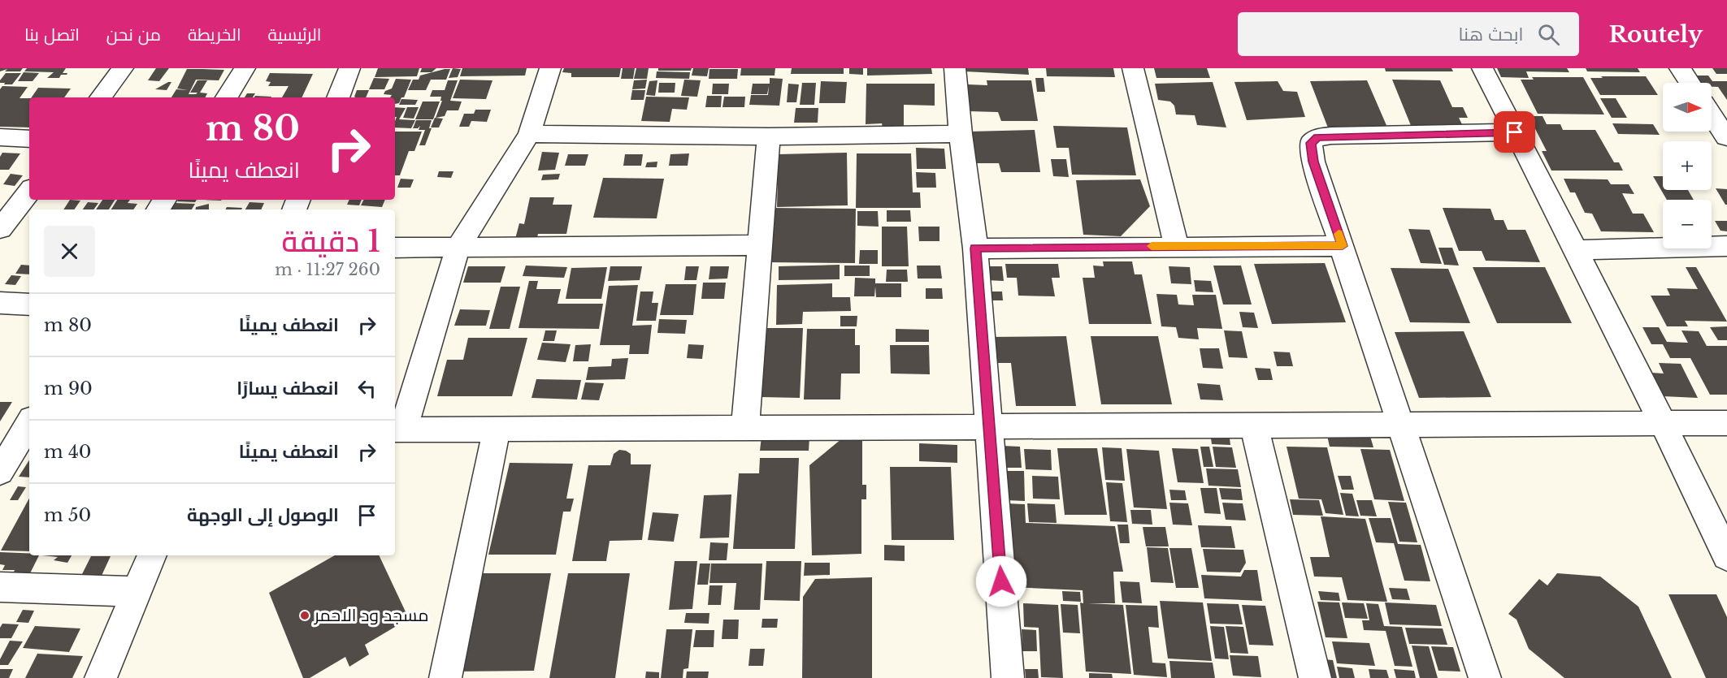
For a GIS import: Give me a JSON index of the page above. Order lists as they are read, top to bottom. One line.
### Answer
{"places":["مسجد ود الاحمر"],"north":"right","page":{"header":"Routely","search":"ابحث هنا","nav":["الرئيسية","الخريطة","من نحن","اتصل بنا"],"map_buttons":["+","−"],"turn":["80 m","انعطف يمينًا"],"heading":["1 دقيقة","260 m · 11:27"],"list":[{"name":"انعطف يمينًا","value":"80 m"},{"name":"انعطف يسارًا","value":"90 m"},{"name":"انعطف يمينًا","value":"40 m"},{"name":"الوصول إلى الوجهة","value":"50 m"}]}}
